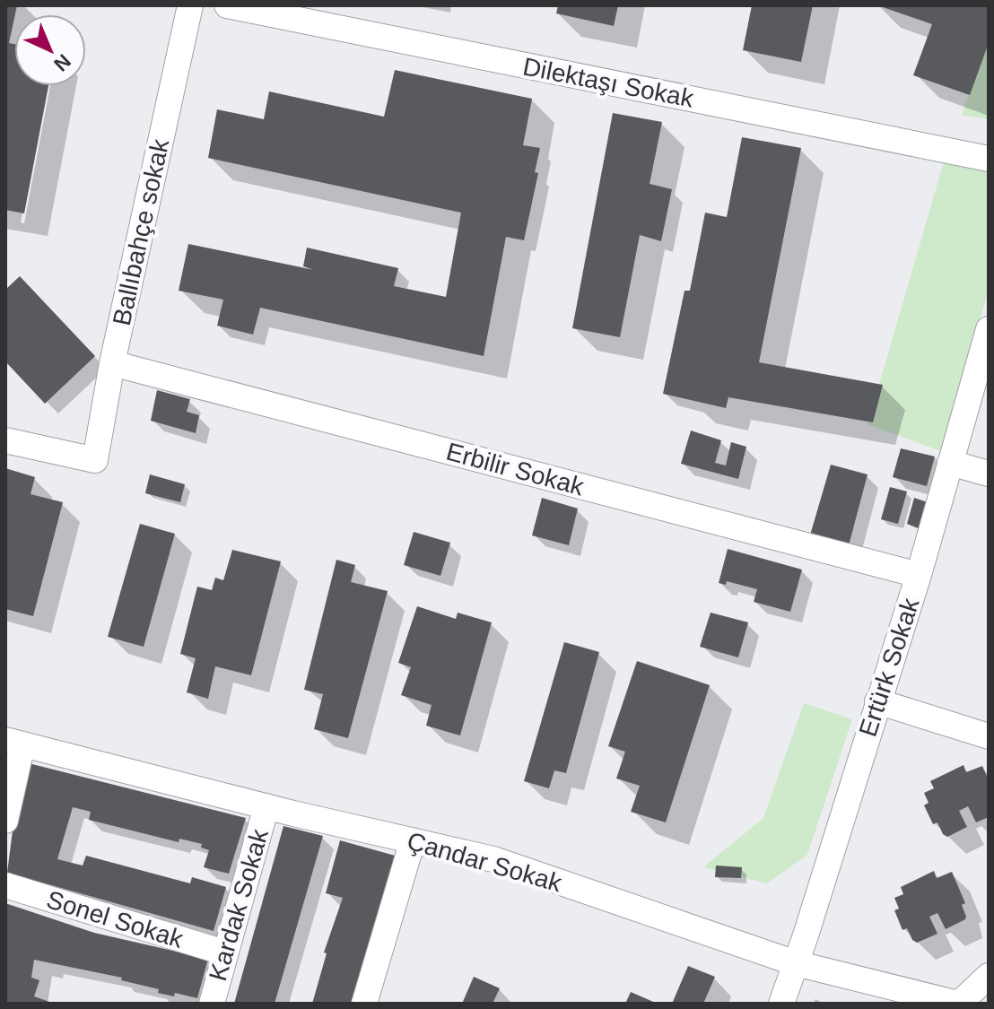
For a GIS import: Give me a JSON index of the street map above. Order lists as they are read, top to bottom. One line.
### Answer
{"streets":{"street":["Dilektaşı Sokak","Ballıbahçe sokak","Erbilir Sokak","Ertürk Sokak","Çandar Sokak","Kardak Sokak","Sonel Sokak"]},"crossings":[["Ballıbahçe sokak","Erbilir Sokak"],["Erbilir Sokak","Ertürk Sokak"],["Ertürk Sokak","Çandar Sokak"],["Çandar Sokak","Kardak Sokak"],["Kardak Sokak","Sonel Sokak"]],"north":"bottom right"}
